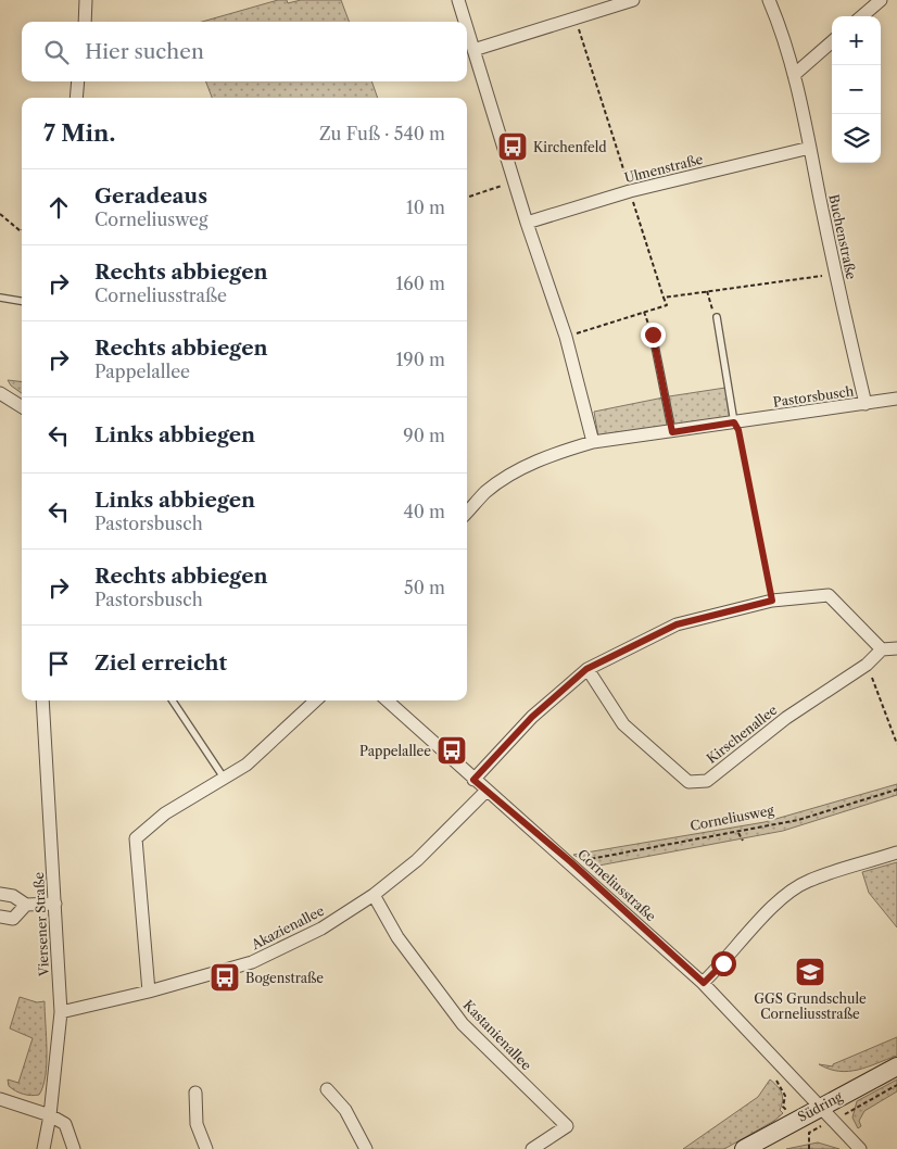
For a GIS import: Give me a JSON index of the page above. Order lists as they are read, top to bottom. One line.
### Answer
{"streets":{"main road":["Südring"],"street":["Ulmenstraße","Buchenstraße","Pastorsbusch","Kirschenallee","Corneliusstraße","Viersener Straße","Akazienallee","Kastanienallee"],"path":["Corneliusweg"]},"crossings":[["Ulmenstraße","Buchenstraße"],["Buchenstraße","Pastorsbusch"],["Corneliusweg","Corneliusstraße"],["Corneliusstraße","Akazienallee"],["Corneliusstraße","Südring"],["Viersener Straße","Akazienallee"],["Akazienallee","Kastanienallee"]],"places":{"bus stop":["Kirchenfeld","Pappelallee","Bogenstraße"],"school or university":["GGS Grundschule Corneliusstraße"]},"page":{"map_buttons":["+","−"],"search":"Hier suchen","heading":["7 Min.","Zu Fuß · 540 m"],"list":[["Geradeaus","Corneliusweg","10 m"],["Rechts abbiegen","Corneliusstraße","160 m"],["Rechts abbiegen","Pappelallee","190 m"],["Links abbiegen","90 m"],["Links abbiegen","Pastorsbusch","40 m"],["Rechts abbiegen","Pastorsbusch","50 m"],"Ziel erreicht"]}}
